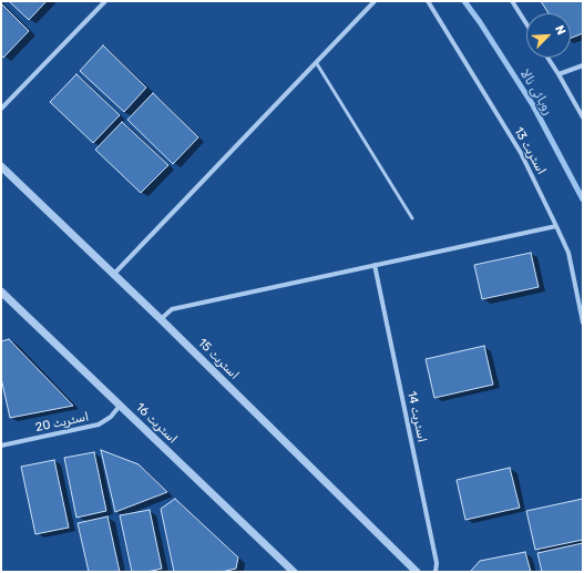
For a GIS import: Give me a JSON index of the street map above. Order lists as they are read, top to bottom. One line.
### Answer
{"streets":{"street":["اسٹریٹ 13","اسٹریٹ 15","اسٹریٹ 14","اسٹریٹ 20","اسٹریٹ 16"]},"crossings":[["اسٹریٹ 20","اسٹریٹ 16"]],"water":["روہائی نالا"],"north":"top right"}
